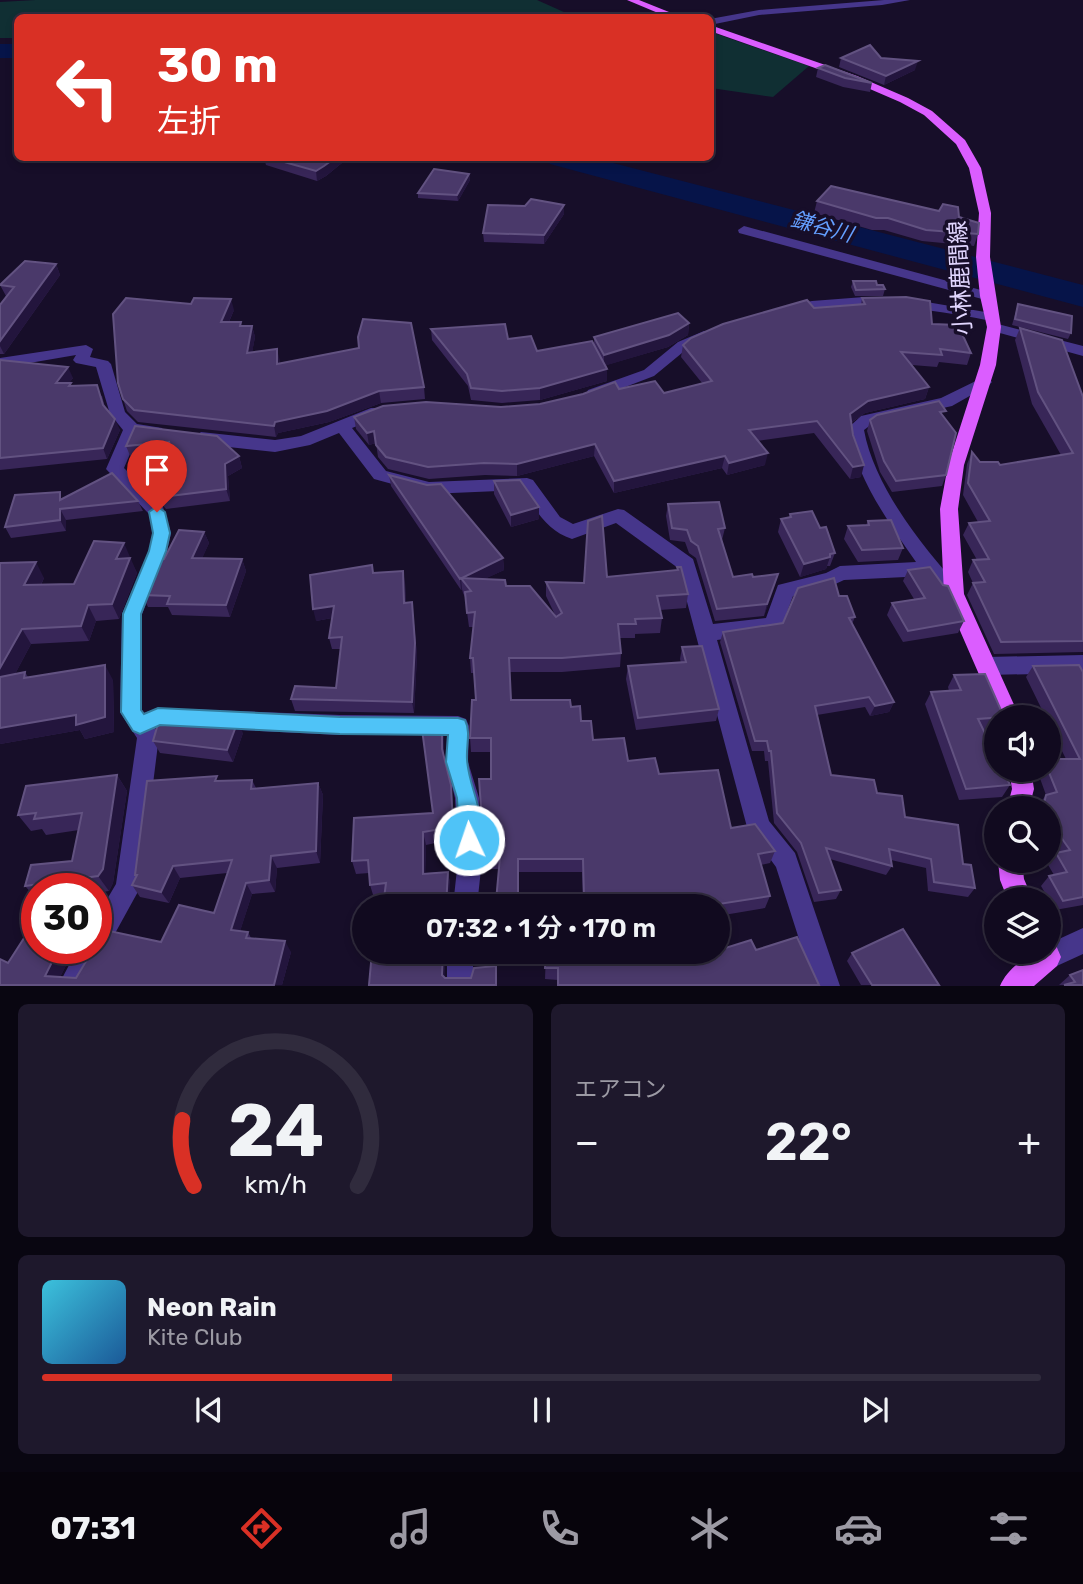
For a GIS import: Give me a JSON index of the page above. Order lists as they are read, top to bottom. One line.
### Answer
{"streets":{"main road":["小林鹿間線"]},"water":["鎌谷川"],"page":{"turn":["30 m","左折"],"limit":"30","trip":"07:32 · 1 分 · 170 m","tile":"エアコン","heat":["−","22°","+"],"song":["Neon Rain","Kite Club"],"tabs":"07:31","gauge":["24","km/h"]}}
